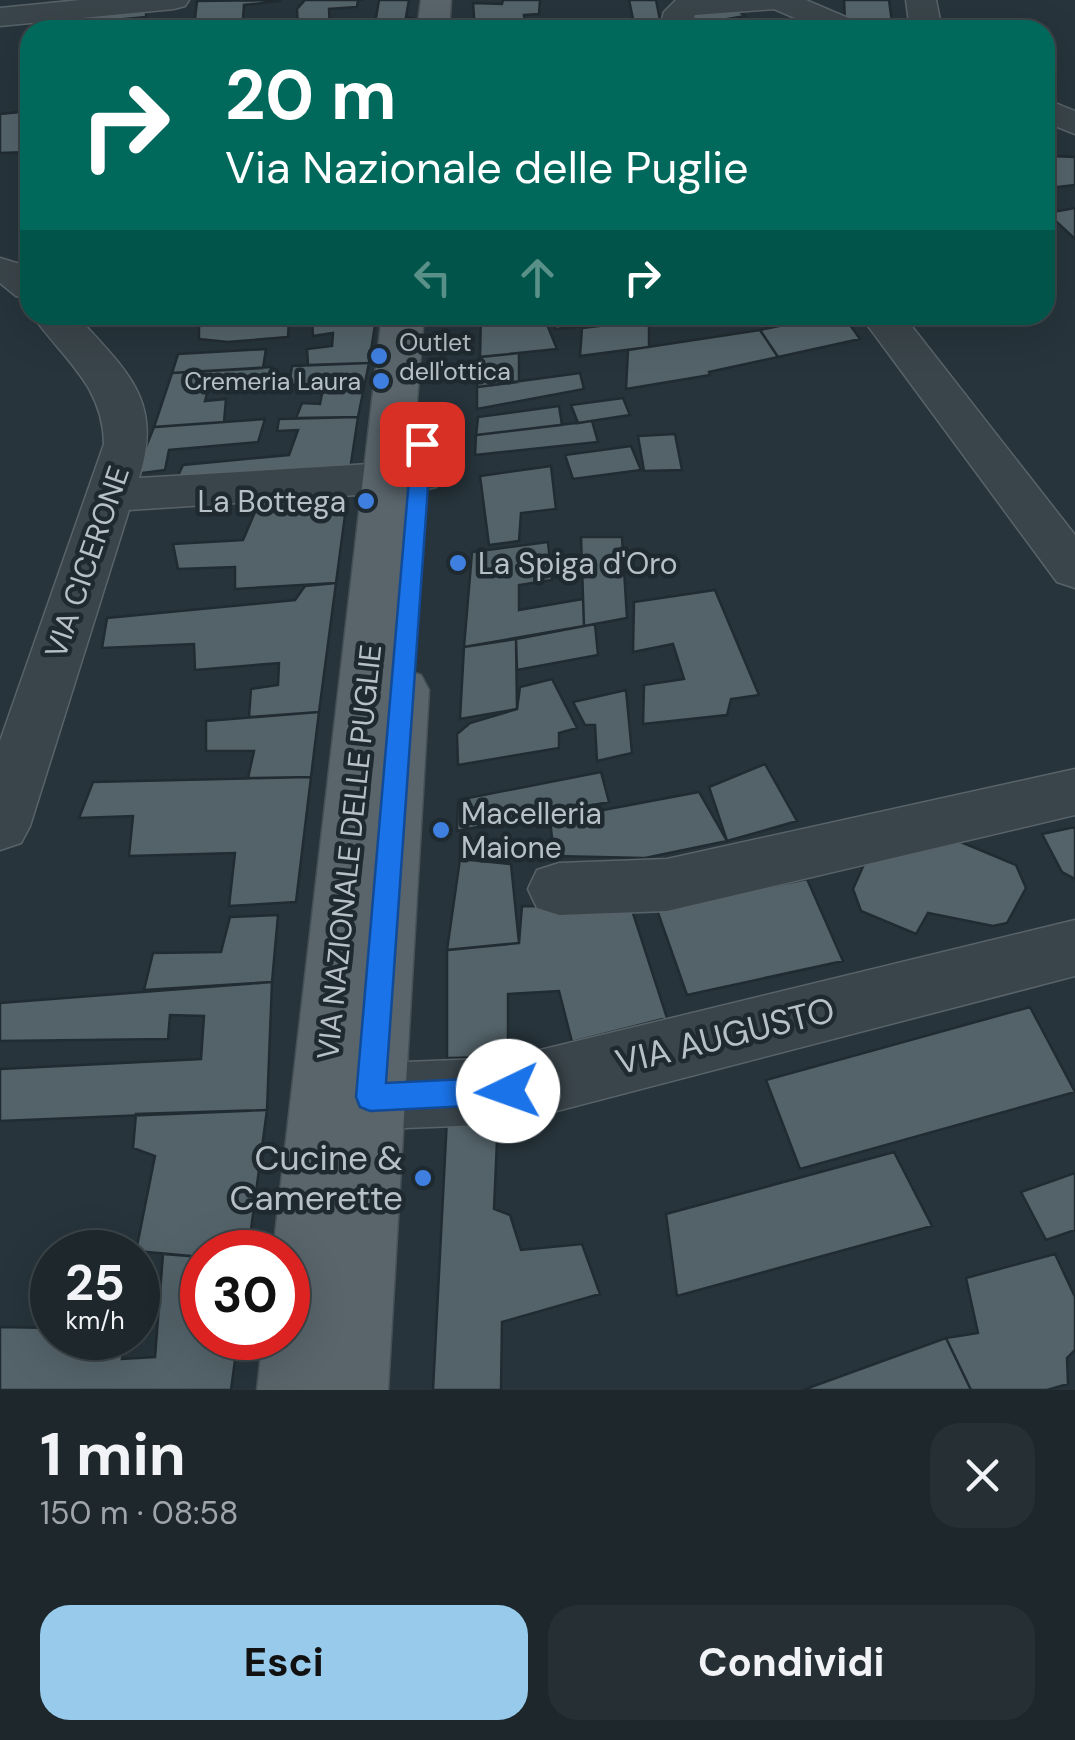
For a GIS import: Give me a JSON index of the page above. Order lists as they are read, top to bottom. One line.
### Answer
{"streets":{"main road":["VIA NAZIONALE DELLE PUGLIE"],"street":["VIA CICERONE","VIA AUGUSTO"]},"crossings":[["VIA NAZIONALE DELLE PUGLIE","VIA AUGUSTO"]],"places":["Outlet dell'ottica","Cremeria Laura","La Bottega","La Spiga d'Oro","Macelleria Maione","Cucine & Camerette"],"page":{"turn":["20 m","Via Nazionale delle Puglie"],"speed":"25 km/h","limit":"30","heading":["1 min","150 m · 08:58"],"buttons":["Esci","Condividi"]}}
